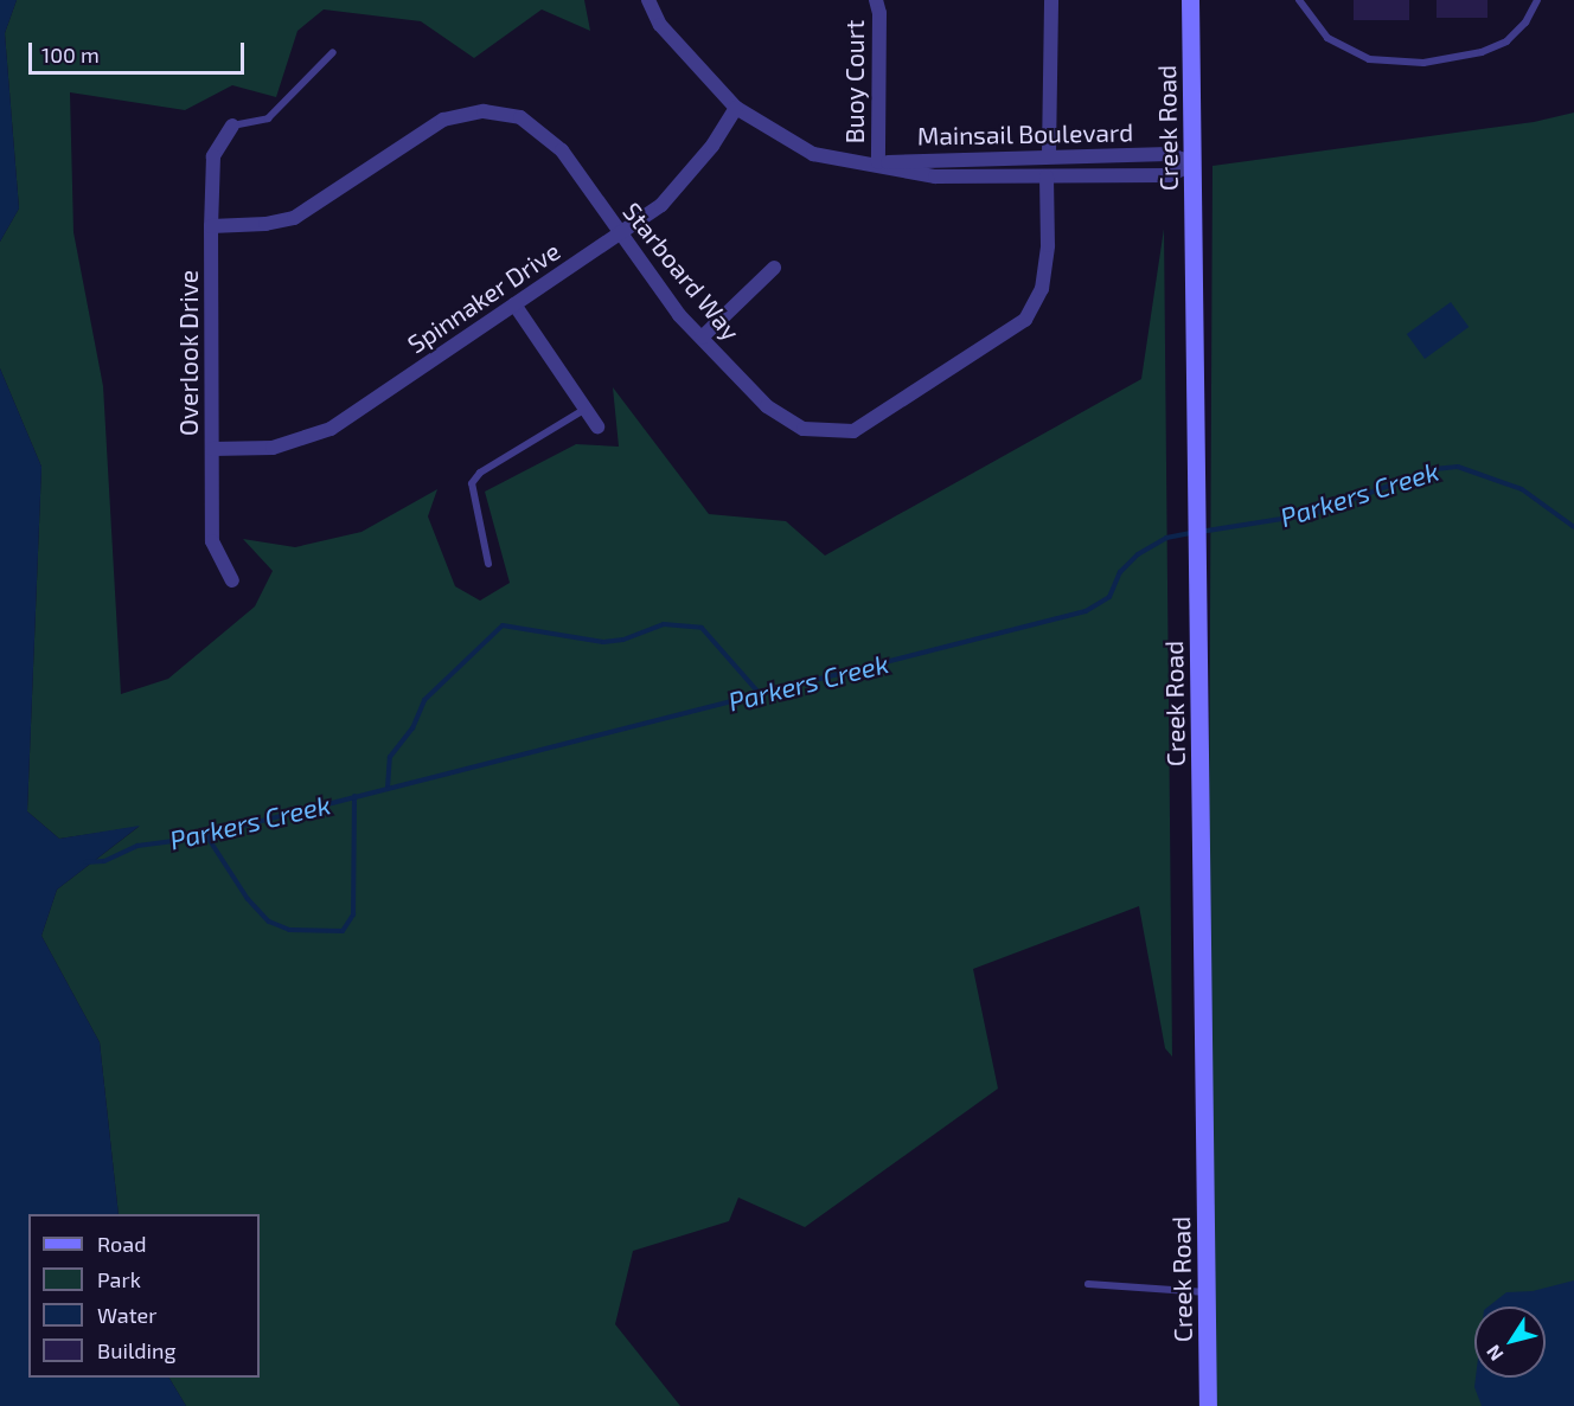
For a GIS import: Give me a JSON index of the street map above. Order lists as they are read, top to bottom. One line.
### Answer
{"streets":{"main road":["Creek Road"],"street":["Buoy Court","Mainsail Boulevard","Starboard Way","Spinnaker Drive","Overlook Drive"]},"crossings":[["Buoy Court","Mainsail Boulevard"],["Creek Road","Mainsail Boulevard"],["Mainsail Boulevard","Starboard Way"],["Mainsail Boulevard","Spinnaker Drive"],["Starboard Way","Spinnaker Drive"],["Starboard Way","Overlook Drive"],["Spinnaker Drive","Overlook Drive"]],"water":["Parkers Creek"],"legend":["Road","Park","Water","Building"],"scale_bar":"100 m","north":"bottom left"}
